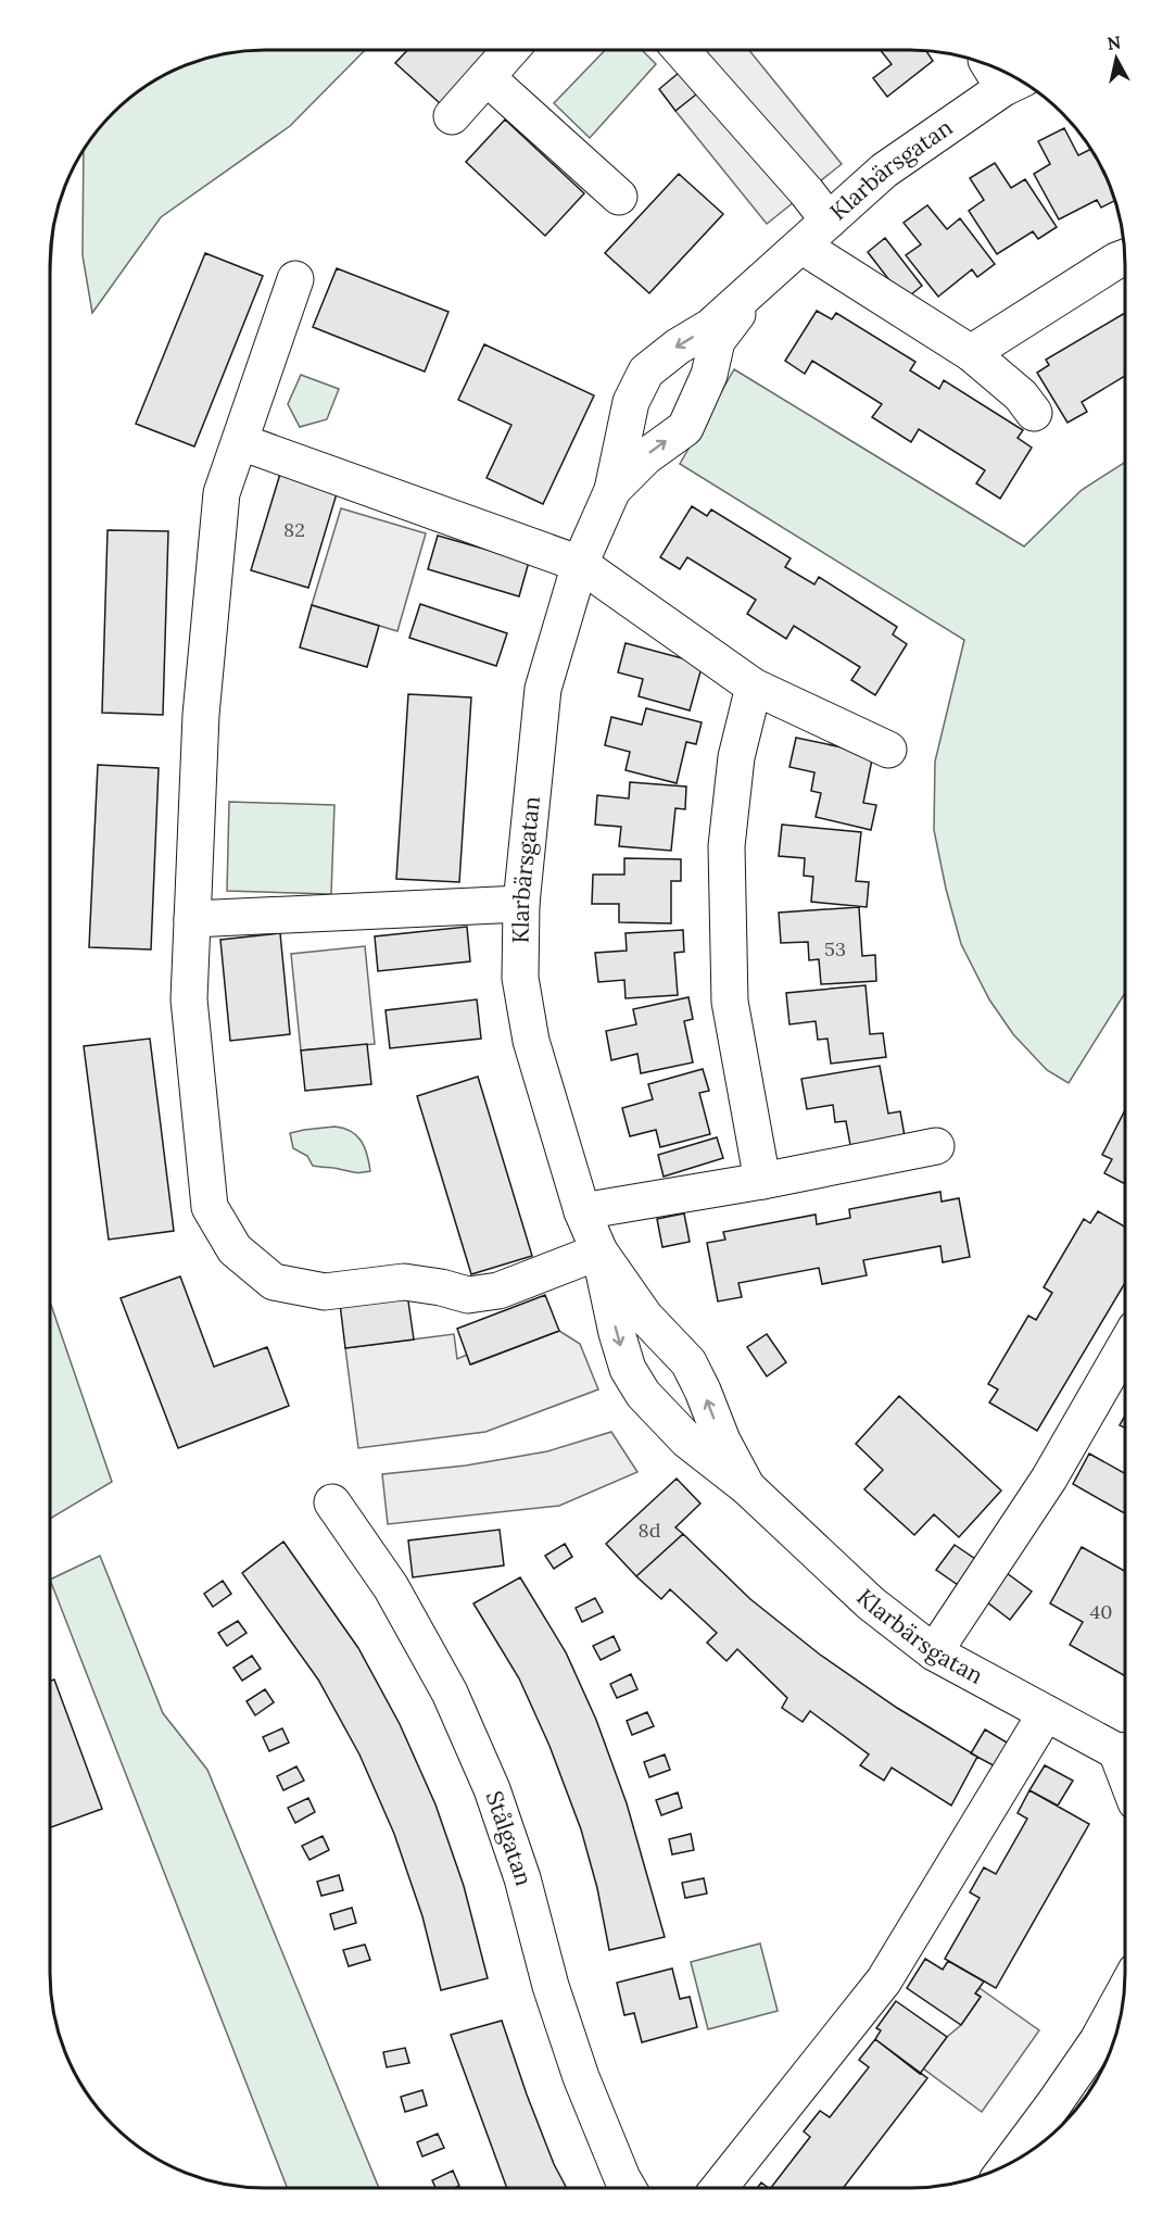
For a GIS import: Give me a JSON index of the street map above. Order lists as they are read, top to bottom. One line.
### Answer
{"streets":{"street":["Klarbärsgatan","Stålgatan"]},"house_numbers":["82","53","8d","40"],"north":"top"}
